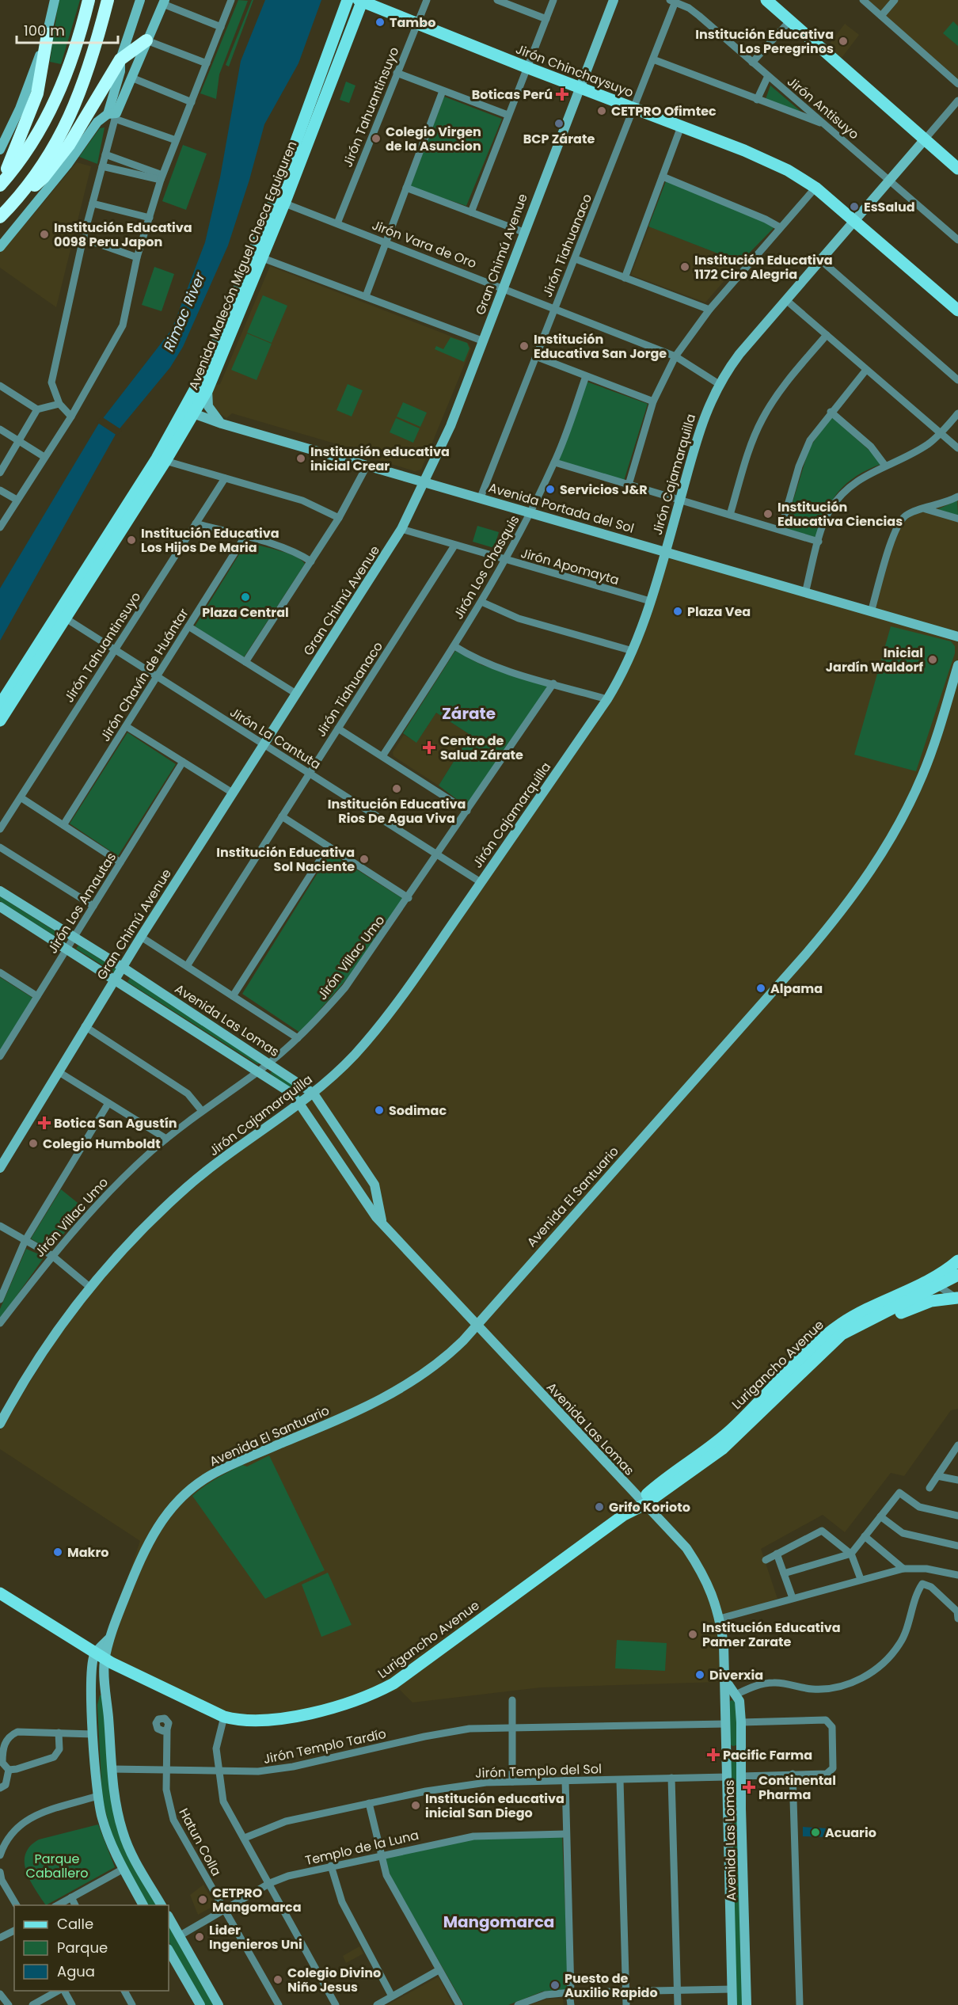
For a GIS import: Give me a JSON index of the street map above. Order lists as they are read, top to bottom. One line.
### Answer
{"streets":{"main road":["Jirón Chinchaysuyo","Avenida Malecón Miguel Checa Eguiguren","Lurigancho Avenue"],"street":["Jirón Tahuantinsuyo","Jirón Antisuyo","Jirón Vara de Oro","Jirón Tiahuanaco","Gran Chimú Avenue","Jirón Cajamarquilla","Avenida Portada del Sol","Jirón Apomayta","Jirón Los Chasquis","Jirón Chavín de Huántar","Jirón La Cantuta","Jirón Los Amautas","Jirón Villac Umo","Avenida Las Lomas","Avenida El Santuario","Jirón Templo Tardío","Jirón Templo del Sol","Hatun Colla","Templo de la Luna"]},"crossings":[["Jirón Chinchaysuyo","Jirón Tahuantinsuyo"],["Jirón Chinchaysuyo","Jirón Tiahuanaco"],["Jirón Chinchaysuyo","Gran Chimú Avenue"],["Jirón Chinchaysuyo","Avenida Malecón Miguel Checa Eguiguren"],["Jirón Chinchaysuyo","Jirón Cajamarquilla"],["Jirón Tahuantinsuyo","Jirón Vara de Oro"],["Jirón Tahuantinsuyo","Jirón La Cantuta"],["Jirón Antisuyo","Jirón Tiahuanaco"],["Jirón Antisuyo","Jirón Cajamarquilla"],["Jirón Vara de Oro","Jirón Tiahuanaco"],["Jirón Vara de Oro","Gran Chimú Avenue"],["Jirón Vara de Oro","Avenida Malecón Miguel Checa Eguiguren"],["Jirón Vara de Oro","Jirón Cajamarquilla"],["Jirón Tiahuanaco","Avenida Portada del Sol"],["Jirón Tiahuanaco","Jirón Apomayta"],["Jirón Tiahuanaco","Jirón La Cantuta"],["Gran Chimú Avenue","Avenida Portada del Sol"],["Gran Chimú Avenue","Jirón Apomayta"],["Gran Chimú Avenue","Jirón La Cantuta"],["Gran Chimú Avenue","Avenida Las Lomas"],["Avenida Malecón Miguel Checa Eguiguren","Avenida Portada del Sol"],["Avenida Malecón Miguel Checa Eguiguren","Jirón La Cantuta"],["Jirón Cajamarquilla","Avenida Portada del Sol"],["Jirón Cajamarquilla","Jirón Apomayta"],["Jirón Cajamarquilla","Jirón La Cantuta"],["Jirón Cajamarquilla","Avenida Las Lomas"],["Avenida Portada del Sol","Jirón Los Chasquis"],["Jirón Apomayta","Jirón Los Chasquis"],["Jirón Chavín de Huántar","Jirón La Cantuta"],["Jirón La Cantuta","Jirón Villac Umo"],["Jirón Los Amautas","Avenida Las Lomas"],["Jirón Villac Umo","Avenida Las Lomas"],["Avenida Las Lomas","Avenida El Santuario"],["Avenida Las Lomas","Lurigancho Avenue"],["Avenida Las Lomas","Jirón Templo Tardío"],["Avenida Las Lomas","Jirón Templo del Sol"],["Avenida El Santuario","Lurigancho Avenue"],["Jirón Templo Tardío","Hatun Colla"],["Hatun Colla","Templo de la Luna"]],"districts":["Zárate","Mangomarca"],"water":["Rimac River"],"parks":["Parque Caballero"],"places":{"other":["Tambo","Institución Educativa Los Peregrinos","CETPRO Ofimtec","BCP Zárate","Colegio Virgen de la Asuncion","EsSalud","Institución Educativa 0098 Peru Japon","Institución Educativa 1172 Ciro Alegria","Institución Educativa San Jorge","Institución educativa inicial Crear","Servicios J&R","Institución Educativa Ciencias","Institución Educativa Los Hijos De Maria","Plaza Central","Plaza Vea","Inicial Jardín Waldorf","Institución Educativa Rios De Agua Viva","Institución Educativa Sol Naciente","Alpama","Sodimac","Colegio Humboldt","Grifo Korioto","Makro","Institución Educativa Pamer Zarate","Diverxia","Institución educativa inicial San Diego","Acuario","CETPRO Mangomarca","Lider Ingenieros Uni","Colegio Divino Niño Jesus","Puesto de Auxilio Rapido"],"health":["Boticas Perú","Centro de Salud Zárate","Botica San Agustín","Pacific Farma","Continental Pharma"]},"legend":["Calle","Parque","Agua"],"scale_bar":"100 m"}
